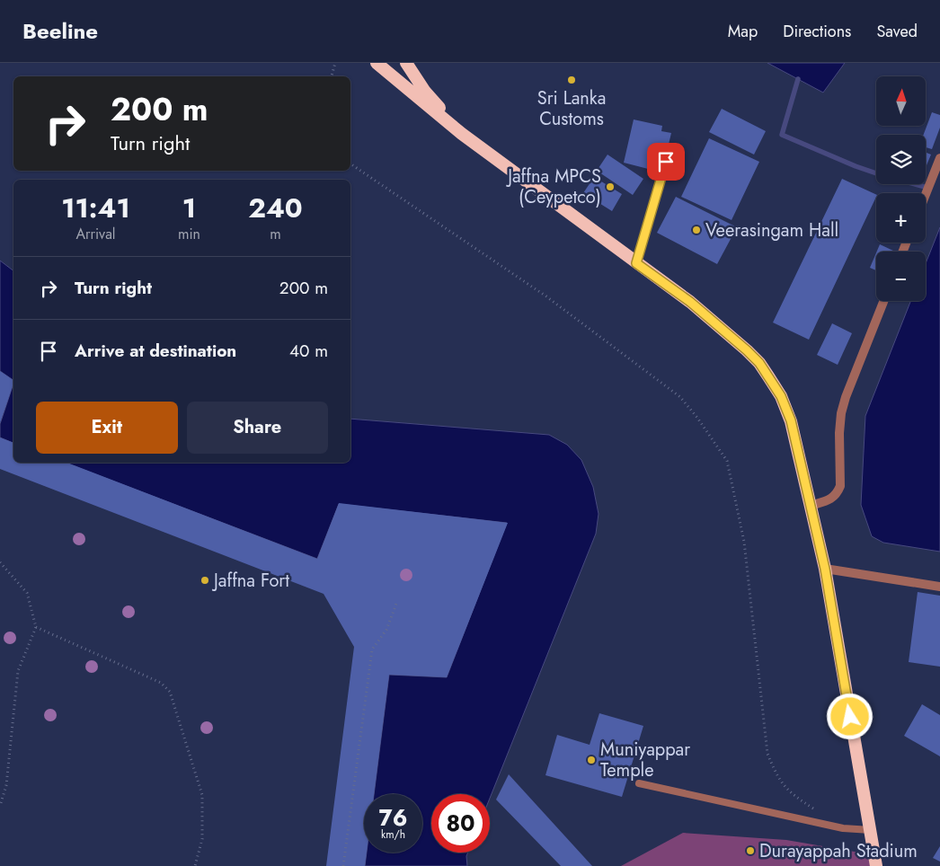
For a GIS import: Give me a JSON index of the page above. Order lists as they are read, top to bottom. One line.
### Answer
{"places":["Sri Lanka Customs","Jaffna MPCS (Ceypetco)","Veerasingam Hall","Jaffna Fort","Muniyappar Temple","Durayappah Stadium"],"north":"top","page":{"header":"Beeline","nav":["Map","Directions","Saved"],"map_buttons":["+","−"],"turn":["200 m","Turn right"],"eta":["11:41","Arrival","1","min","240","m"],"list":[{"name":"Turn right","value":"200 m"},{"name":"Arrive at destination","value":"40 m"}],"buttons":["Exit","Share"],"speed":"76 km/h","limit":"80"}}
